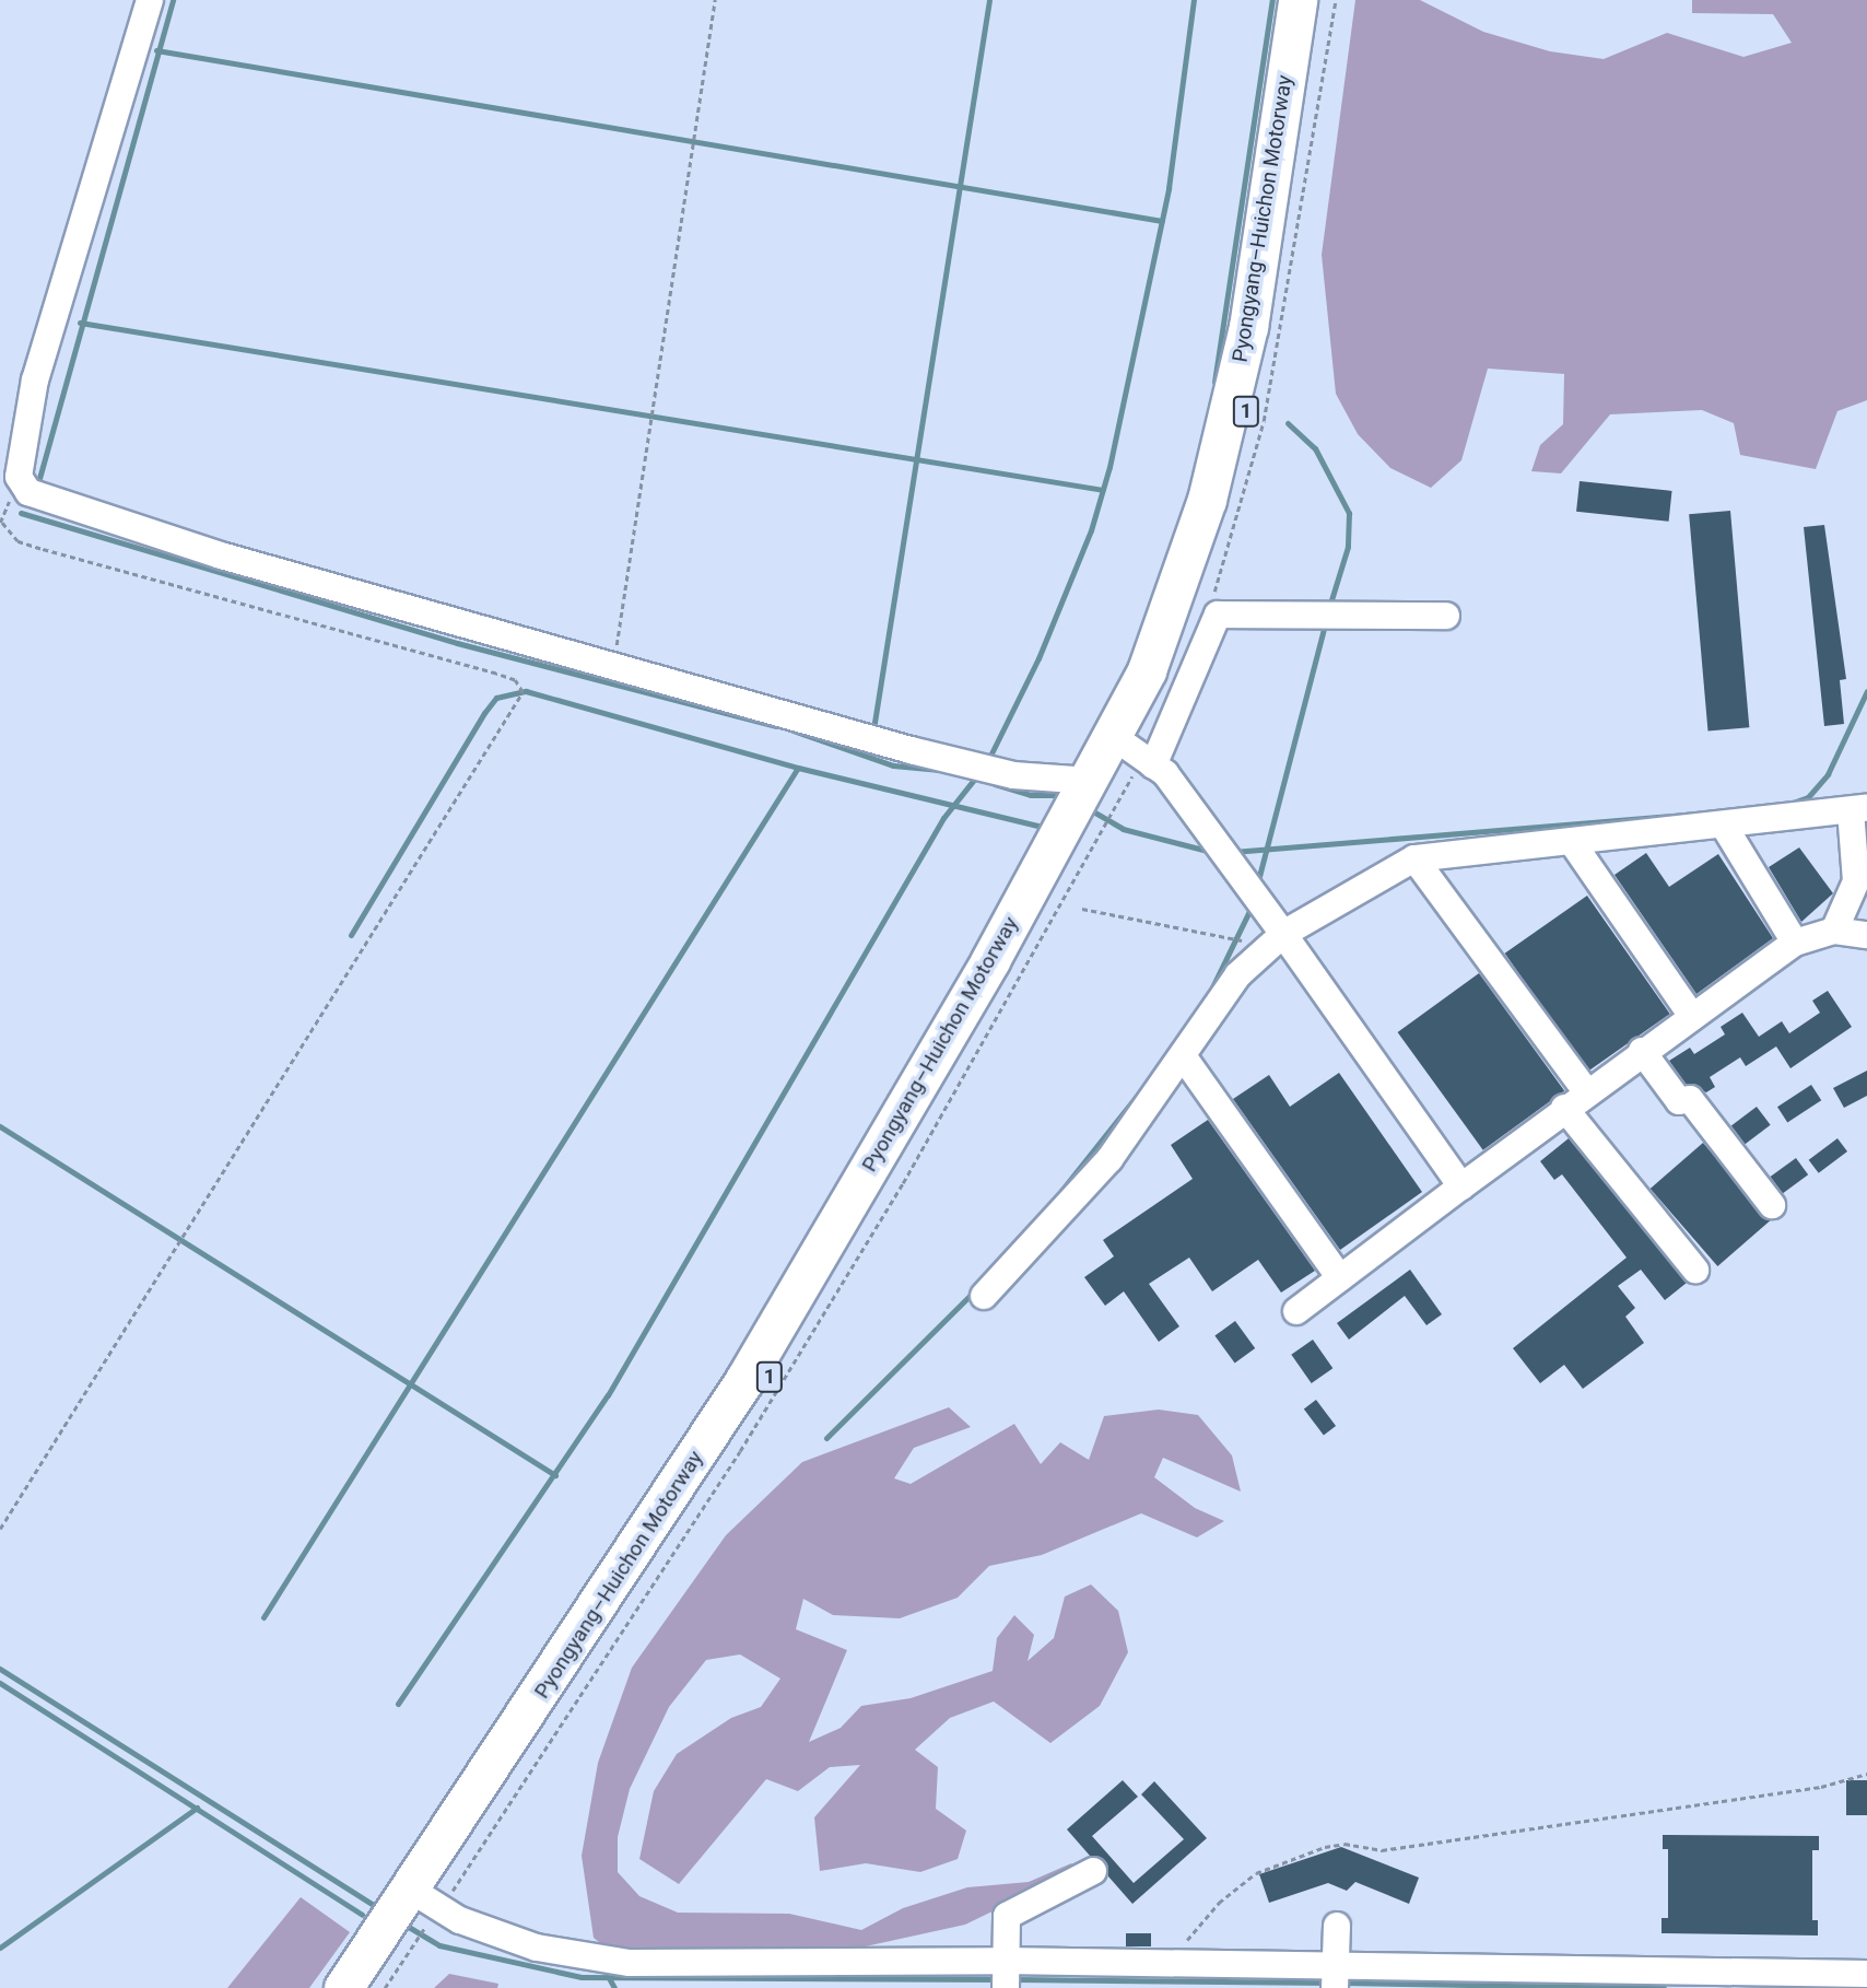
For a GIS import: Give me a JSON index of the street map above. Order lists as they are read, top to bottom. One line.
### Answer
{"streets":{"highway":["Pyongyang–Huichon Motorway","1"]}}
